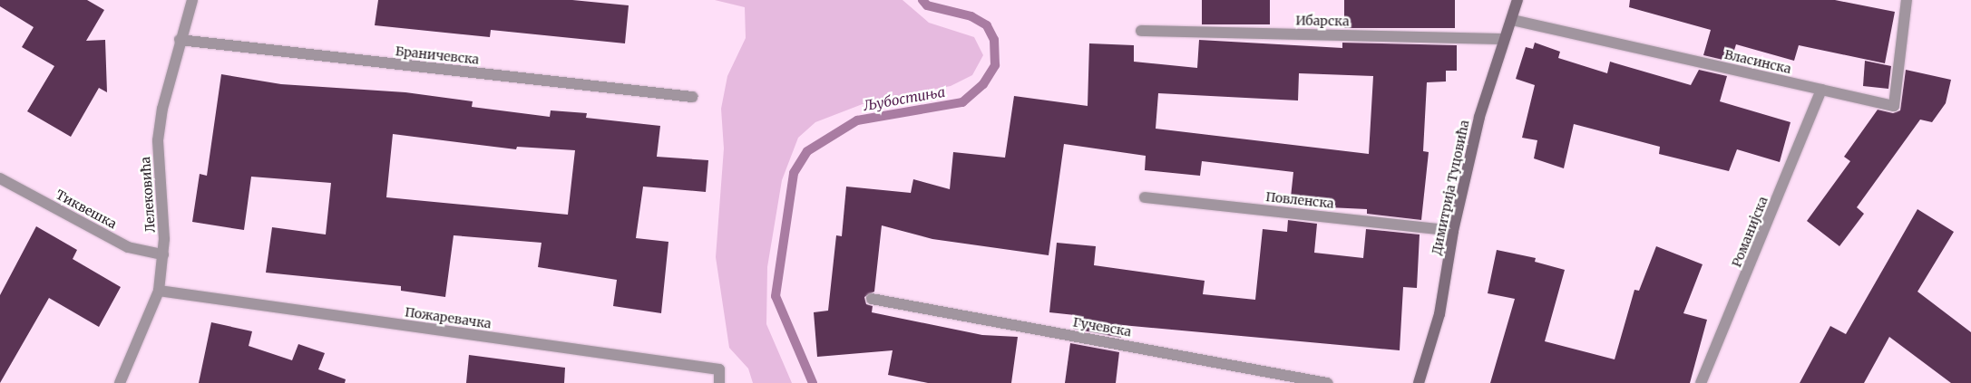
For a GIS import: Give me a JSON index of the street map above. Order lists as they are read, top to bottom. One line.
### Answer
{"streets":{"street":["Ибарска","Браничевска","Власинска","Димитрија Туцовића","Лелековића","Повленска","Тиквешка","Романијска","Пожаревачка","Гучевска"]},"crossings":[["Ибарска","Димитрија Туцовића"],["Браничевска","Лелековића"],["Власинска","Димитрија Туцовића"],["Власинска","Романијска"],["Димитрија Туцовића","Повленска"],["Лелековића","Тиквешка"],["Лелековића","Пожаревачка"]],"water":["Љубостиња"]}
